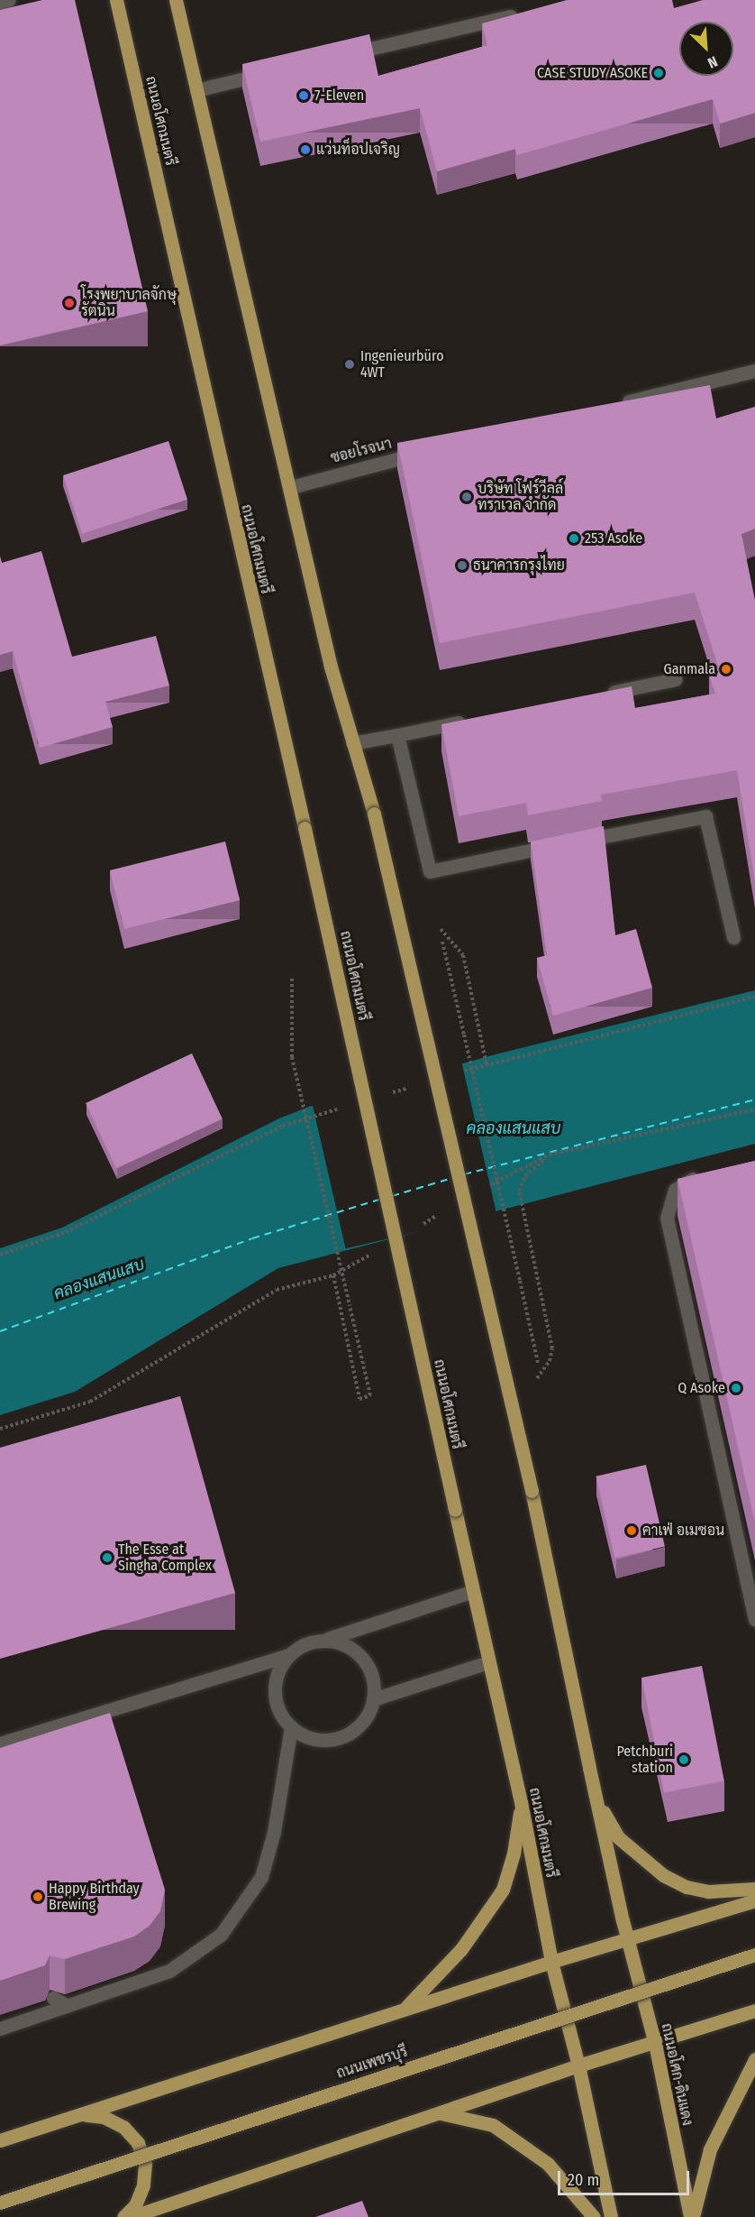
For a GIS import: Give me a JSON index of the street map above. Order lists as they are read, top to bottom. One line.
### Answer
{"streets":{"main road":["ถนนอโศกมนตรี","ถนนเพชรบุรี","ถนนอโศก-ดินแดง"],"street":["ซอยโรจนา"]},"water":["คลองแสนแสบ"],"places":["CASE STUDY ASOKE","7-Eleven","แว่นท็อปเจริญ","โรงพยาบาลจักษุ รัตนิน","Ingenieurbüro 4WT","บริษัท โฟร์วีลล์ ทราเวล จำกัด","253 Asoke","ธนาคารกรุงไทย","Ganmala","Q Asoke","คาเฟ่ อเมซอน","The Esse at Singha Complex","Petchburi station","Happy Birthday Brewing"],"scale_bar":"20 m","north":"bottom right"}
